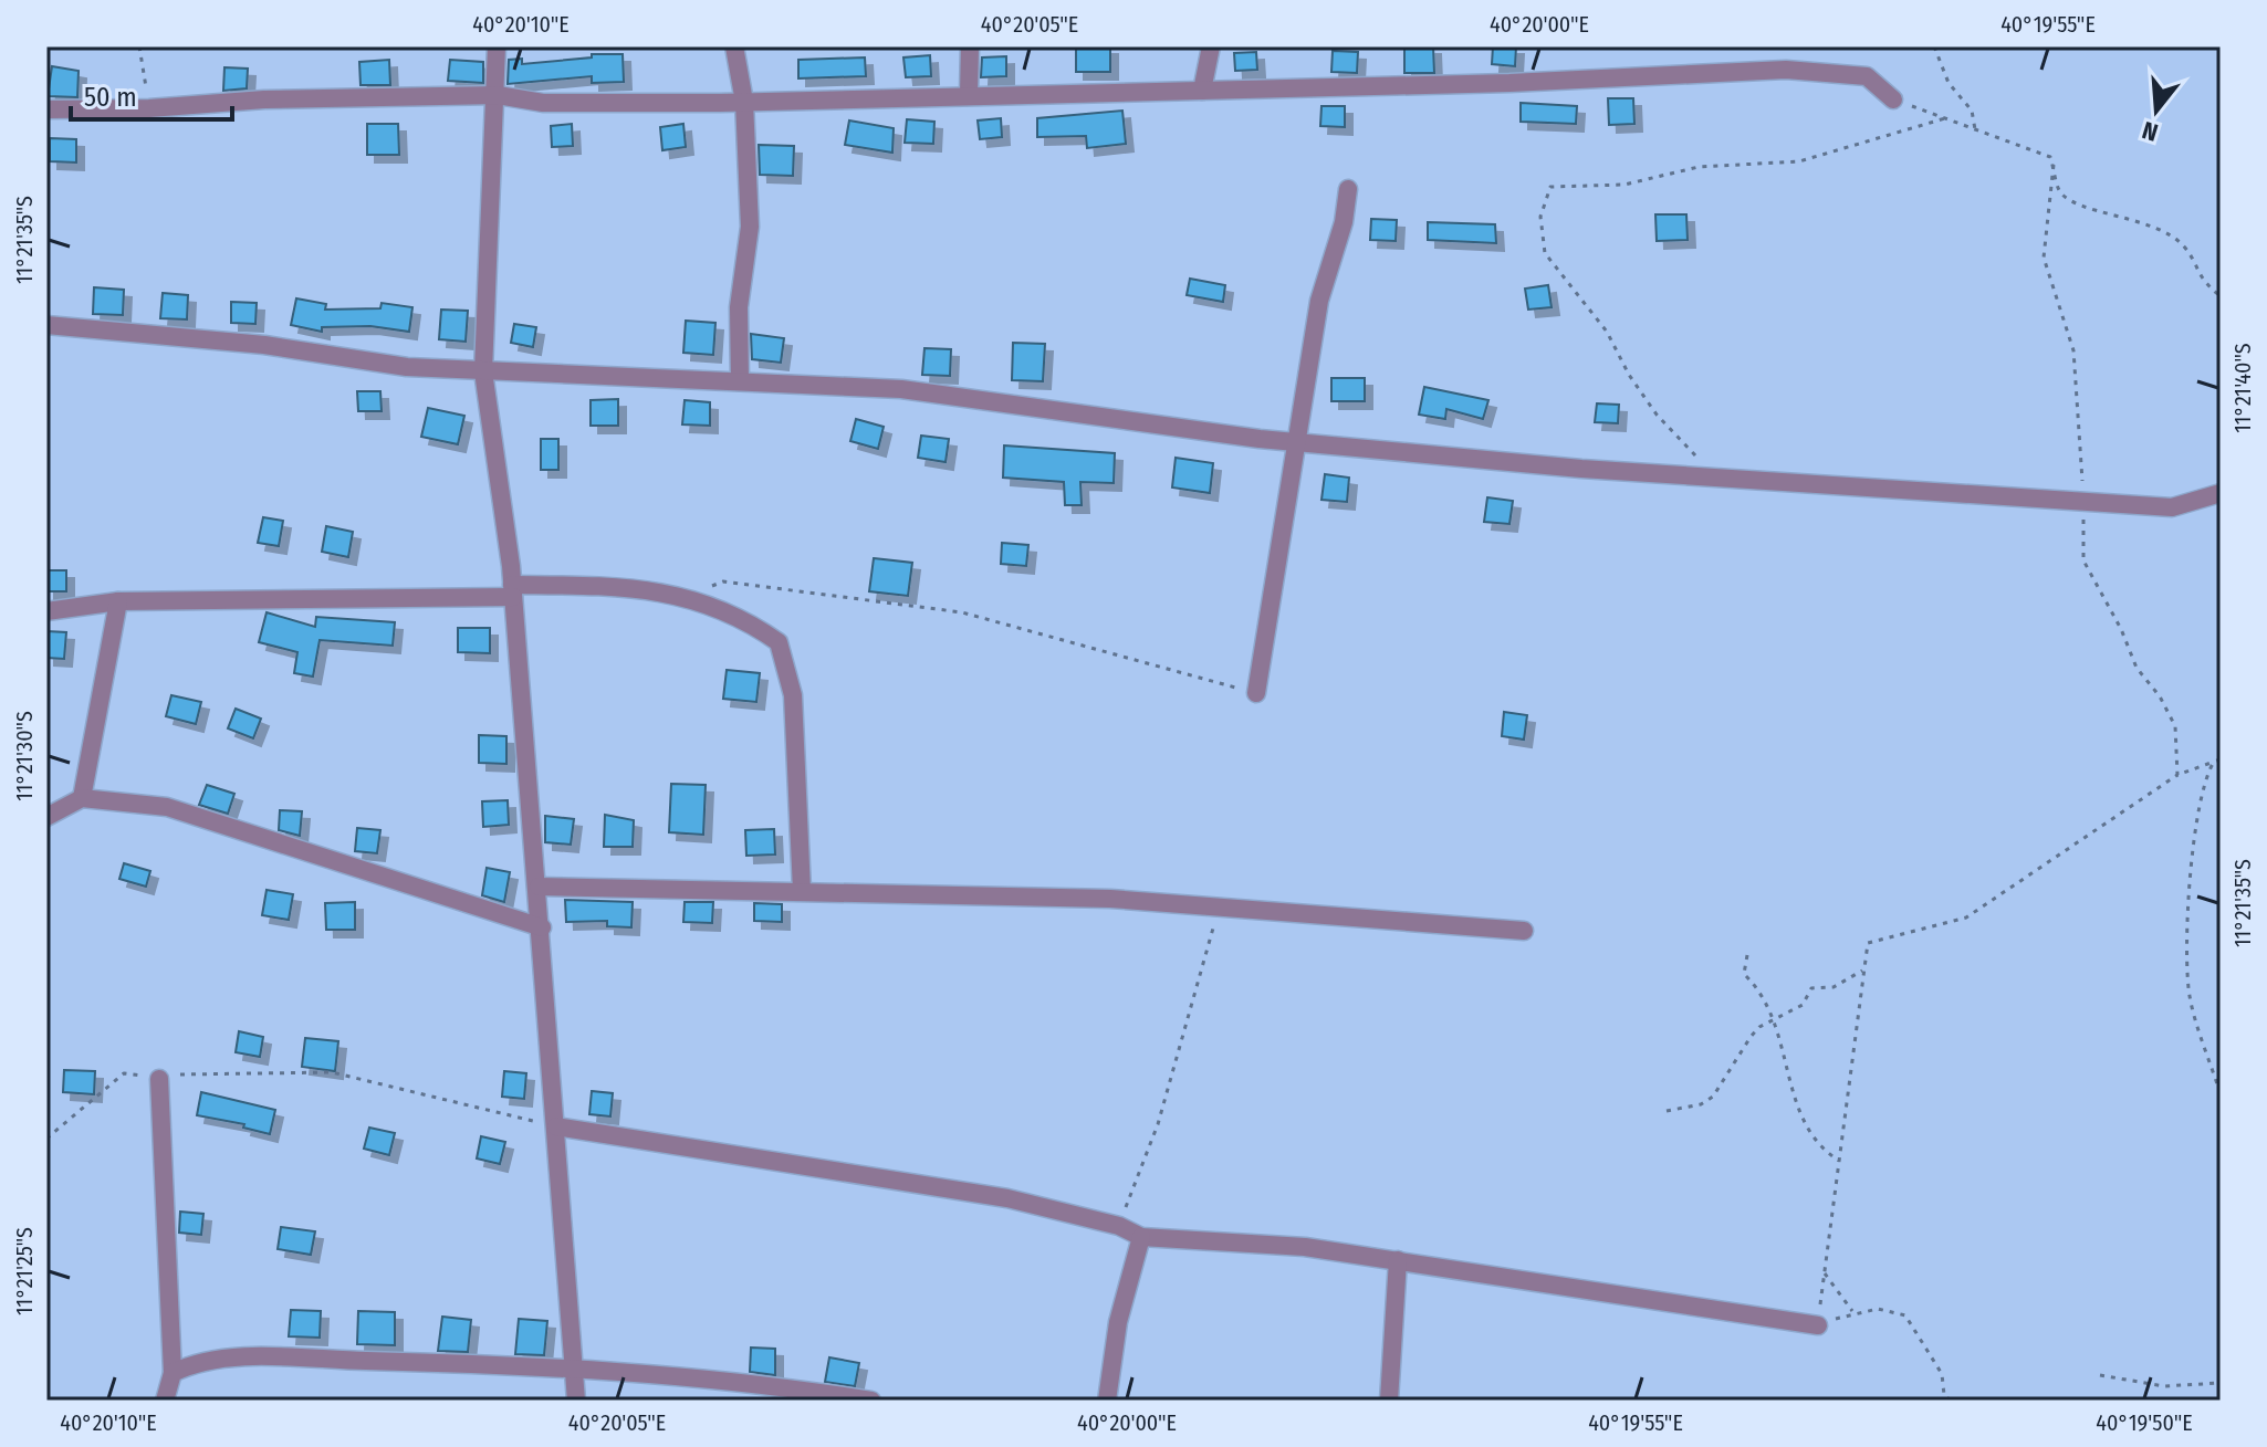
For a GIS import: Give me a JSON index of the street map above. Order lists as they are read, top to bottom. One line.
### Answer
{"scale_bar":"50 m","north":"bottom","coordinates":["40°20'10\"E","40°20'05\"E","40°20'00\"E","40°19'55\"E","11°21'35\"S","11°21'40\"S","11°21'30\"S","11°21'25\"S","40°19'50\"E"]}
